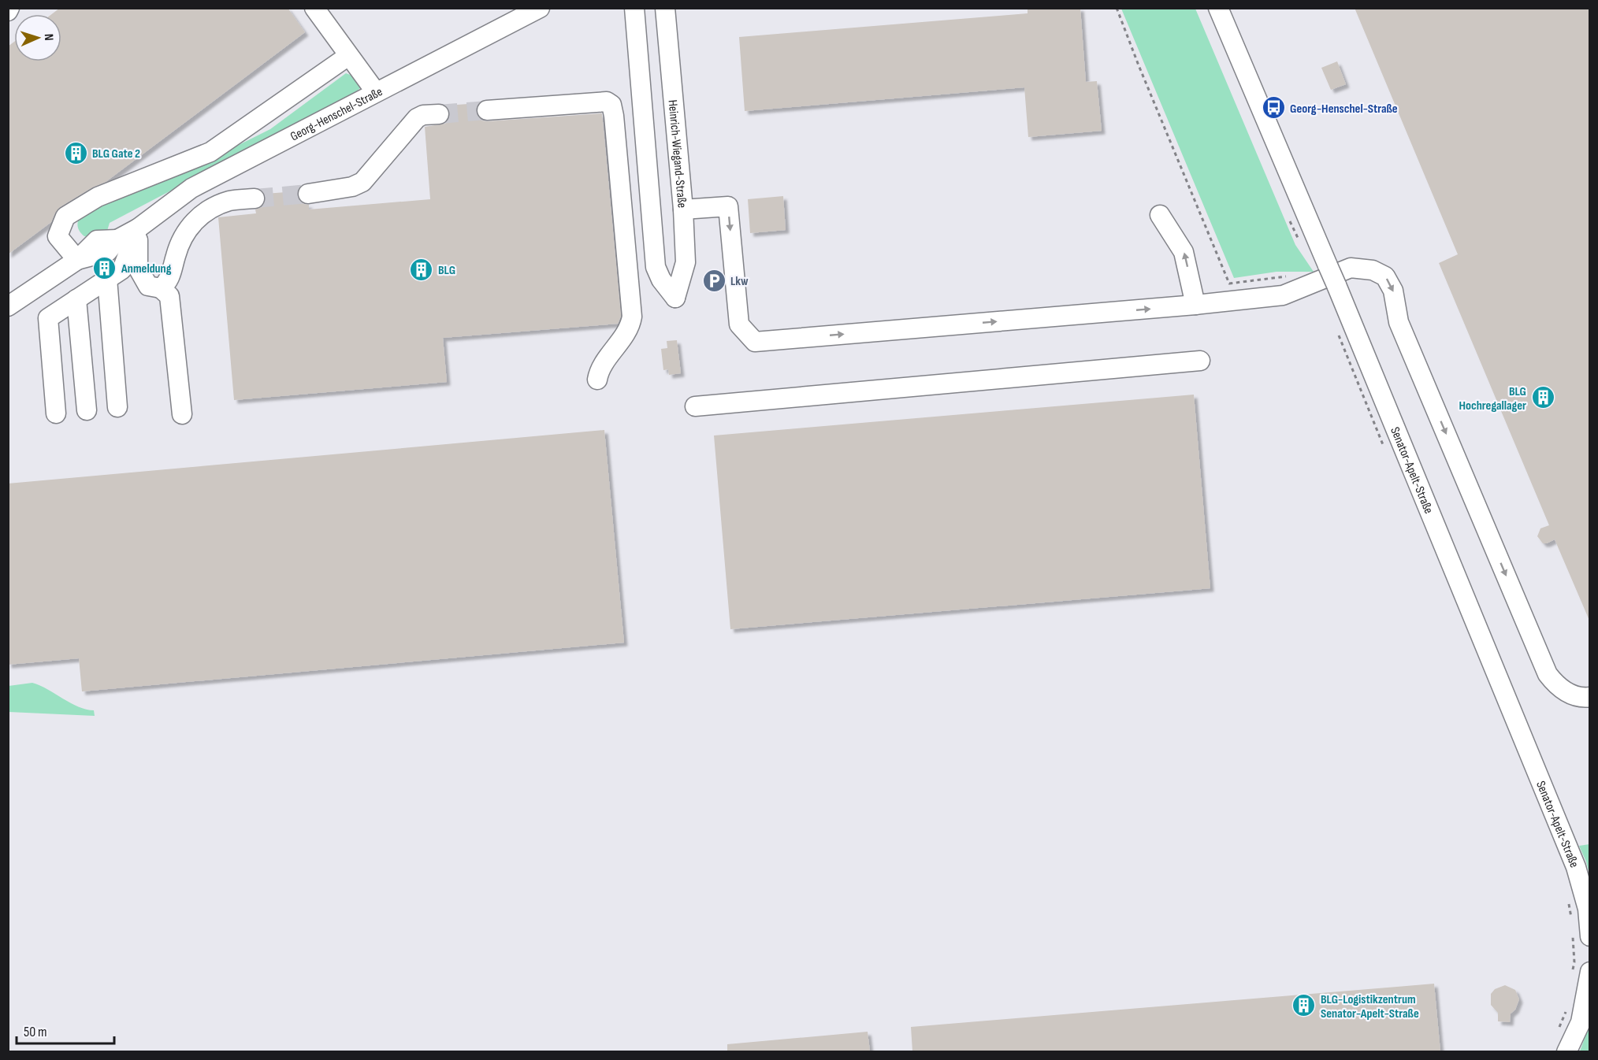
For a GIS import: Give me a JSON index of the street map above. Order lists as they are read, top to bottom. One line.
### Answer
{"streets":{"street":["Georg-Henschel-Straße","Heinrich-Wiegand-Straße","Senator-Apelt-Straße"]},"places":{"bus stop":["Georg-Henschel-Straße"],"building":["BLG Gate 2","Anmeldung","BLG","BLG Hochregallager","BLG-Logistikzentrum Senator-Apelt-Straße"],"parking":["Lkw"]},"scale_bar":"50 m","north":"right"}
